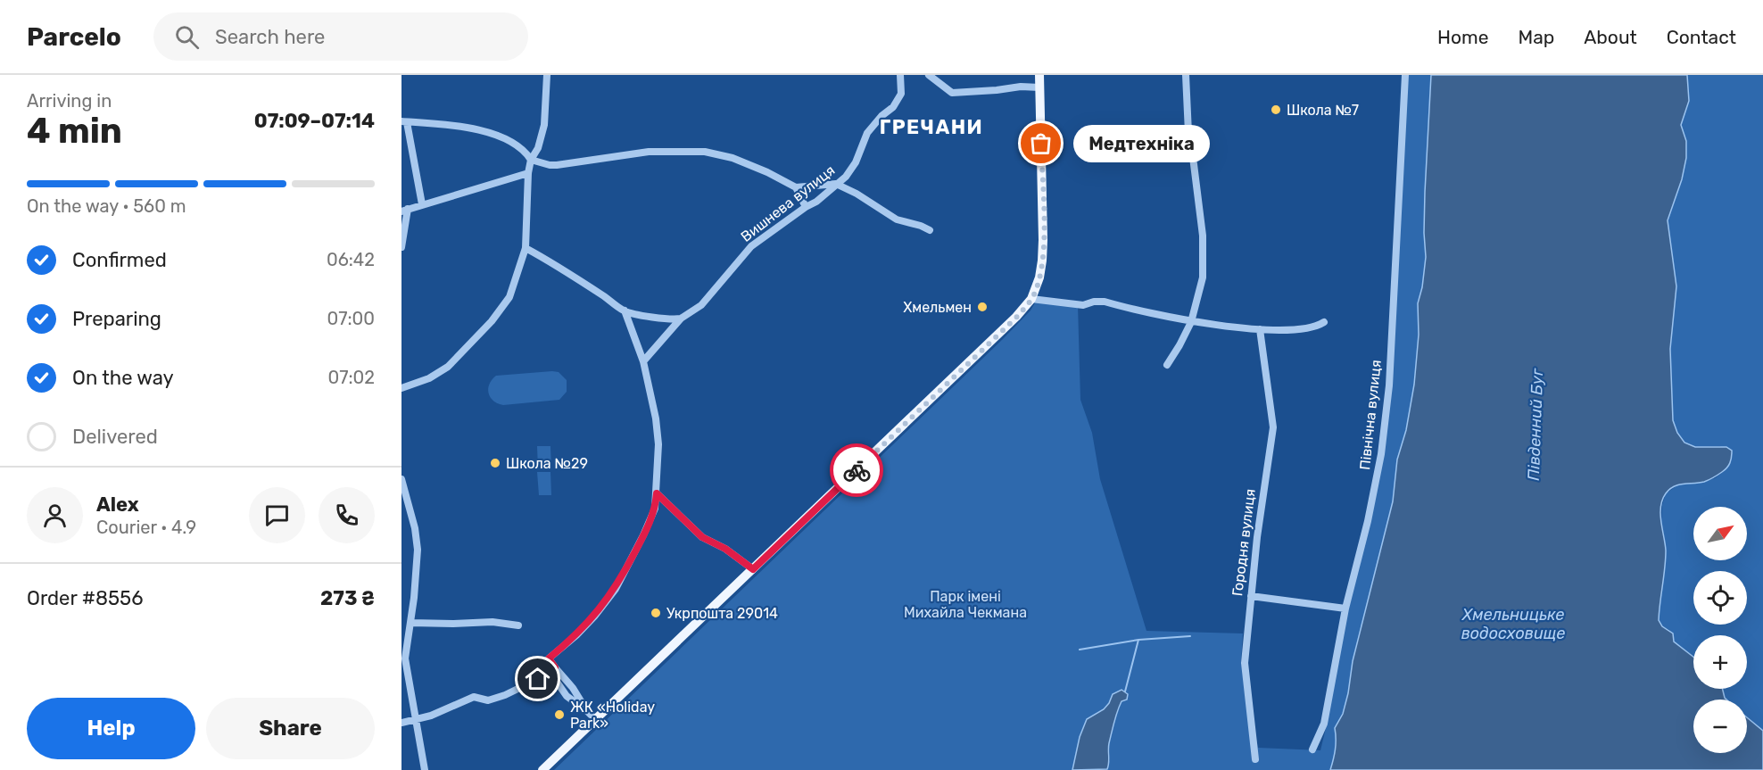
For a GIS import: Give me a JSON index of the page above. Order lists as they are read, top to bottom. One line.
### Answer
{"streets":{"street":["Вишнева вулиця","Північна вулиця","Городня вулиця"]},"districts":["ГРЕЧАНИ"],"water":["Південний Буг","Хмельницьке водосховище"],"parks":["Парк імені Михайла Чекмана"],"places":["Школа №7","Медтехнiка","Хмельмен","Школа №29","Укрпошта 29014","ЖК «Holiday Park»"],"north":"top right","page":{"header":"Parcelo","search":"Search here","nav":["Home","Map","About","Contact"],"heading":["4 min","Arriving in","07:09–07:14"],"panel":["Alex","Courier · 4.9","Order #8556","273 ₴"],"bubble":"Медтехнiка","bar":"On the way · 560 m","list":[["Confirmed","06:42"],["Preparing","07:00"],["On the way","07:02"],"Delivered"],"map_buttons":["+","−"],"buttons":["Help","Share"]}}
